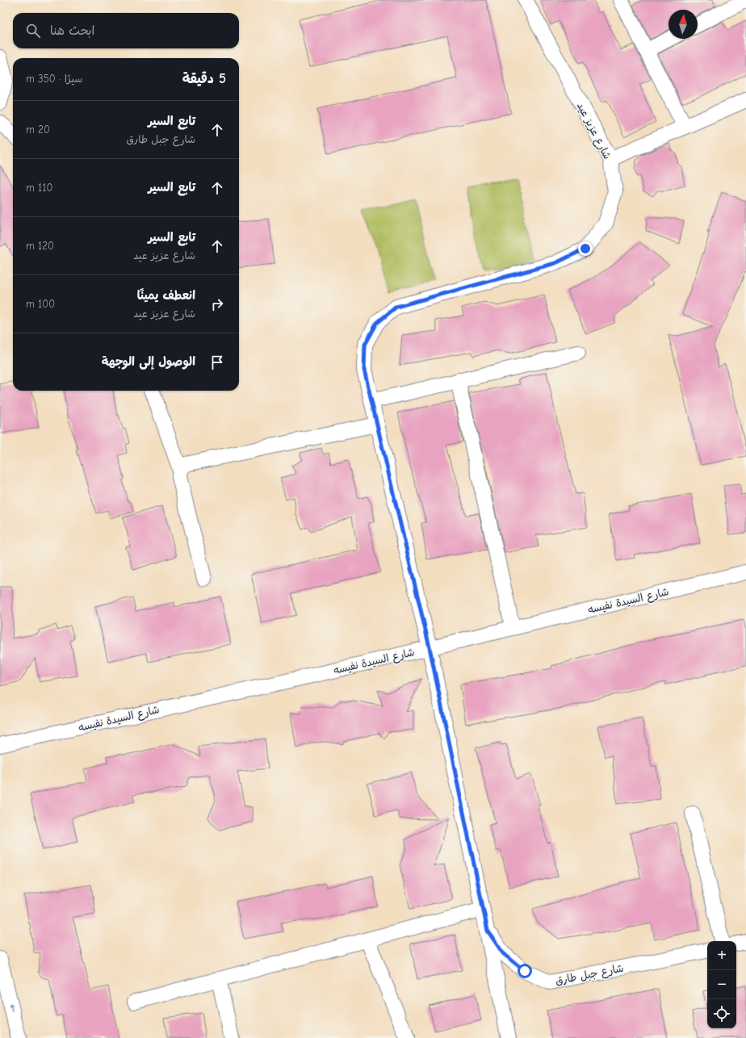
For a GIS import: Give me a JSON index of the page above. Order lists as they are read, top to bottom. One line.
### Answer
{"streets":{"street":["شارع عزيز عيد","شارع السيدة نفيسه","شارع جبل طارق"]},"crossings":[["شارع عزيز عيد","شارع السيدة نفيسه"],["شارع عزيز عيد","شارع جبل طارق"]],"north":"top","page":{"search":"ابحث هنا","heading":["5 دقيقة","سيرًا · 350 m"],"list":[["تابع السير","شارع جبل طارق","20 m"],["تابع السير","110 m"],["تابع السير","شارع عزيز عيد","120 m"],["انعطف يمينًا","شارع عزيز عيد","100 m"],"الوصول إلى الوجهة"],"map_buttons":["+","−"]}}
